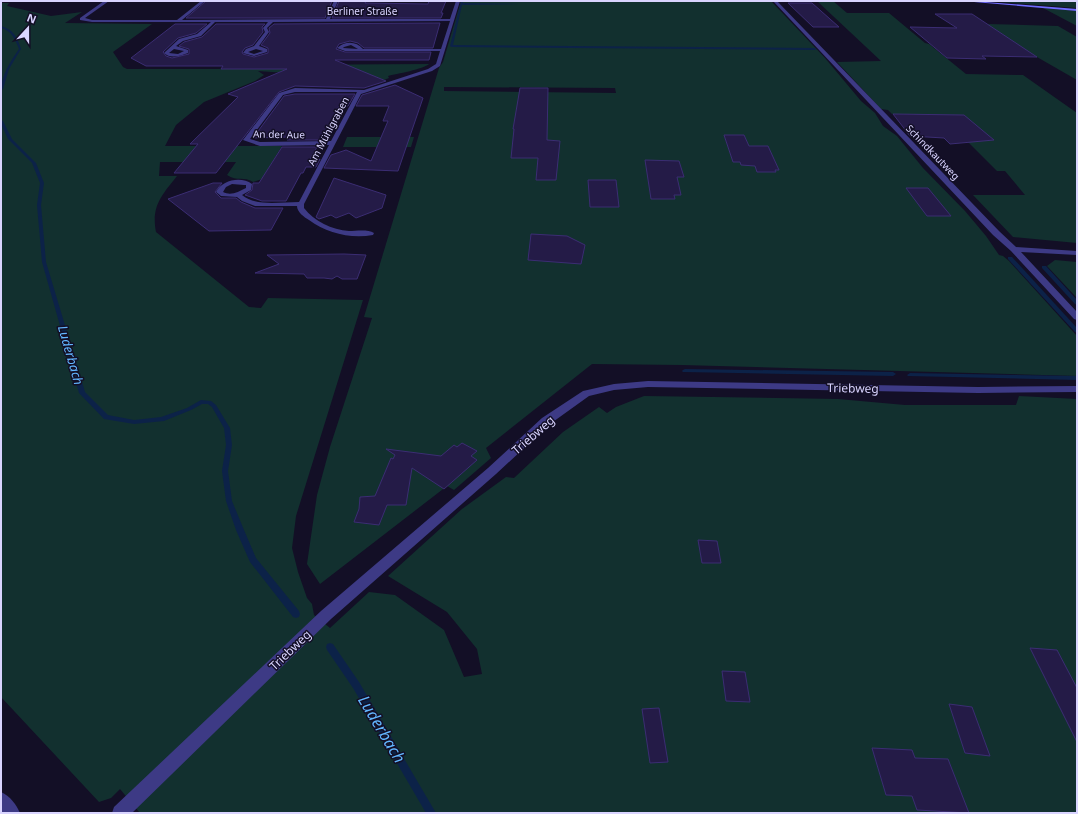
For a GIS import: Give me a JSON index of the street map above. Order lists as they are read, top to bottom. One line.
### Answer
{"streets":{"street":["Berliner Straße","Am Mühlgraben","An der Aue","Schindkautweg","Triebweg"]},"crossings":[["Berliner Straße","Am Mühlgraben"],["Am Mühlgraben","An der Aue"]],"water":["Luderbach"],"north":"top"}
